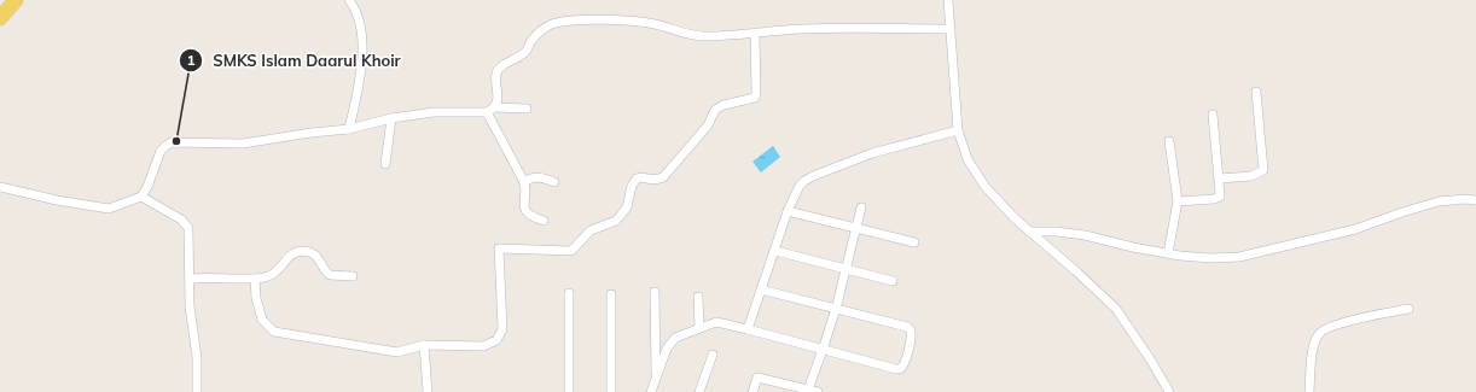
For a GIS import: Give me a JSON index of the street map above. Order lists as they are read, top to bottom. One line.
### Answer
{"places":["SMKS Islam Daarul Khoir"]}
